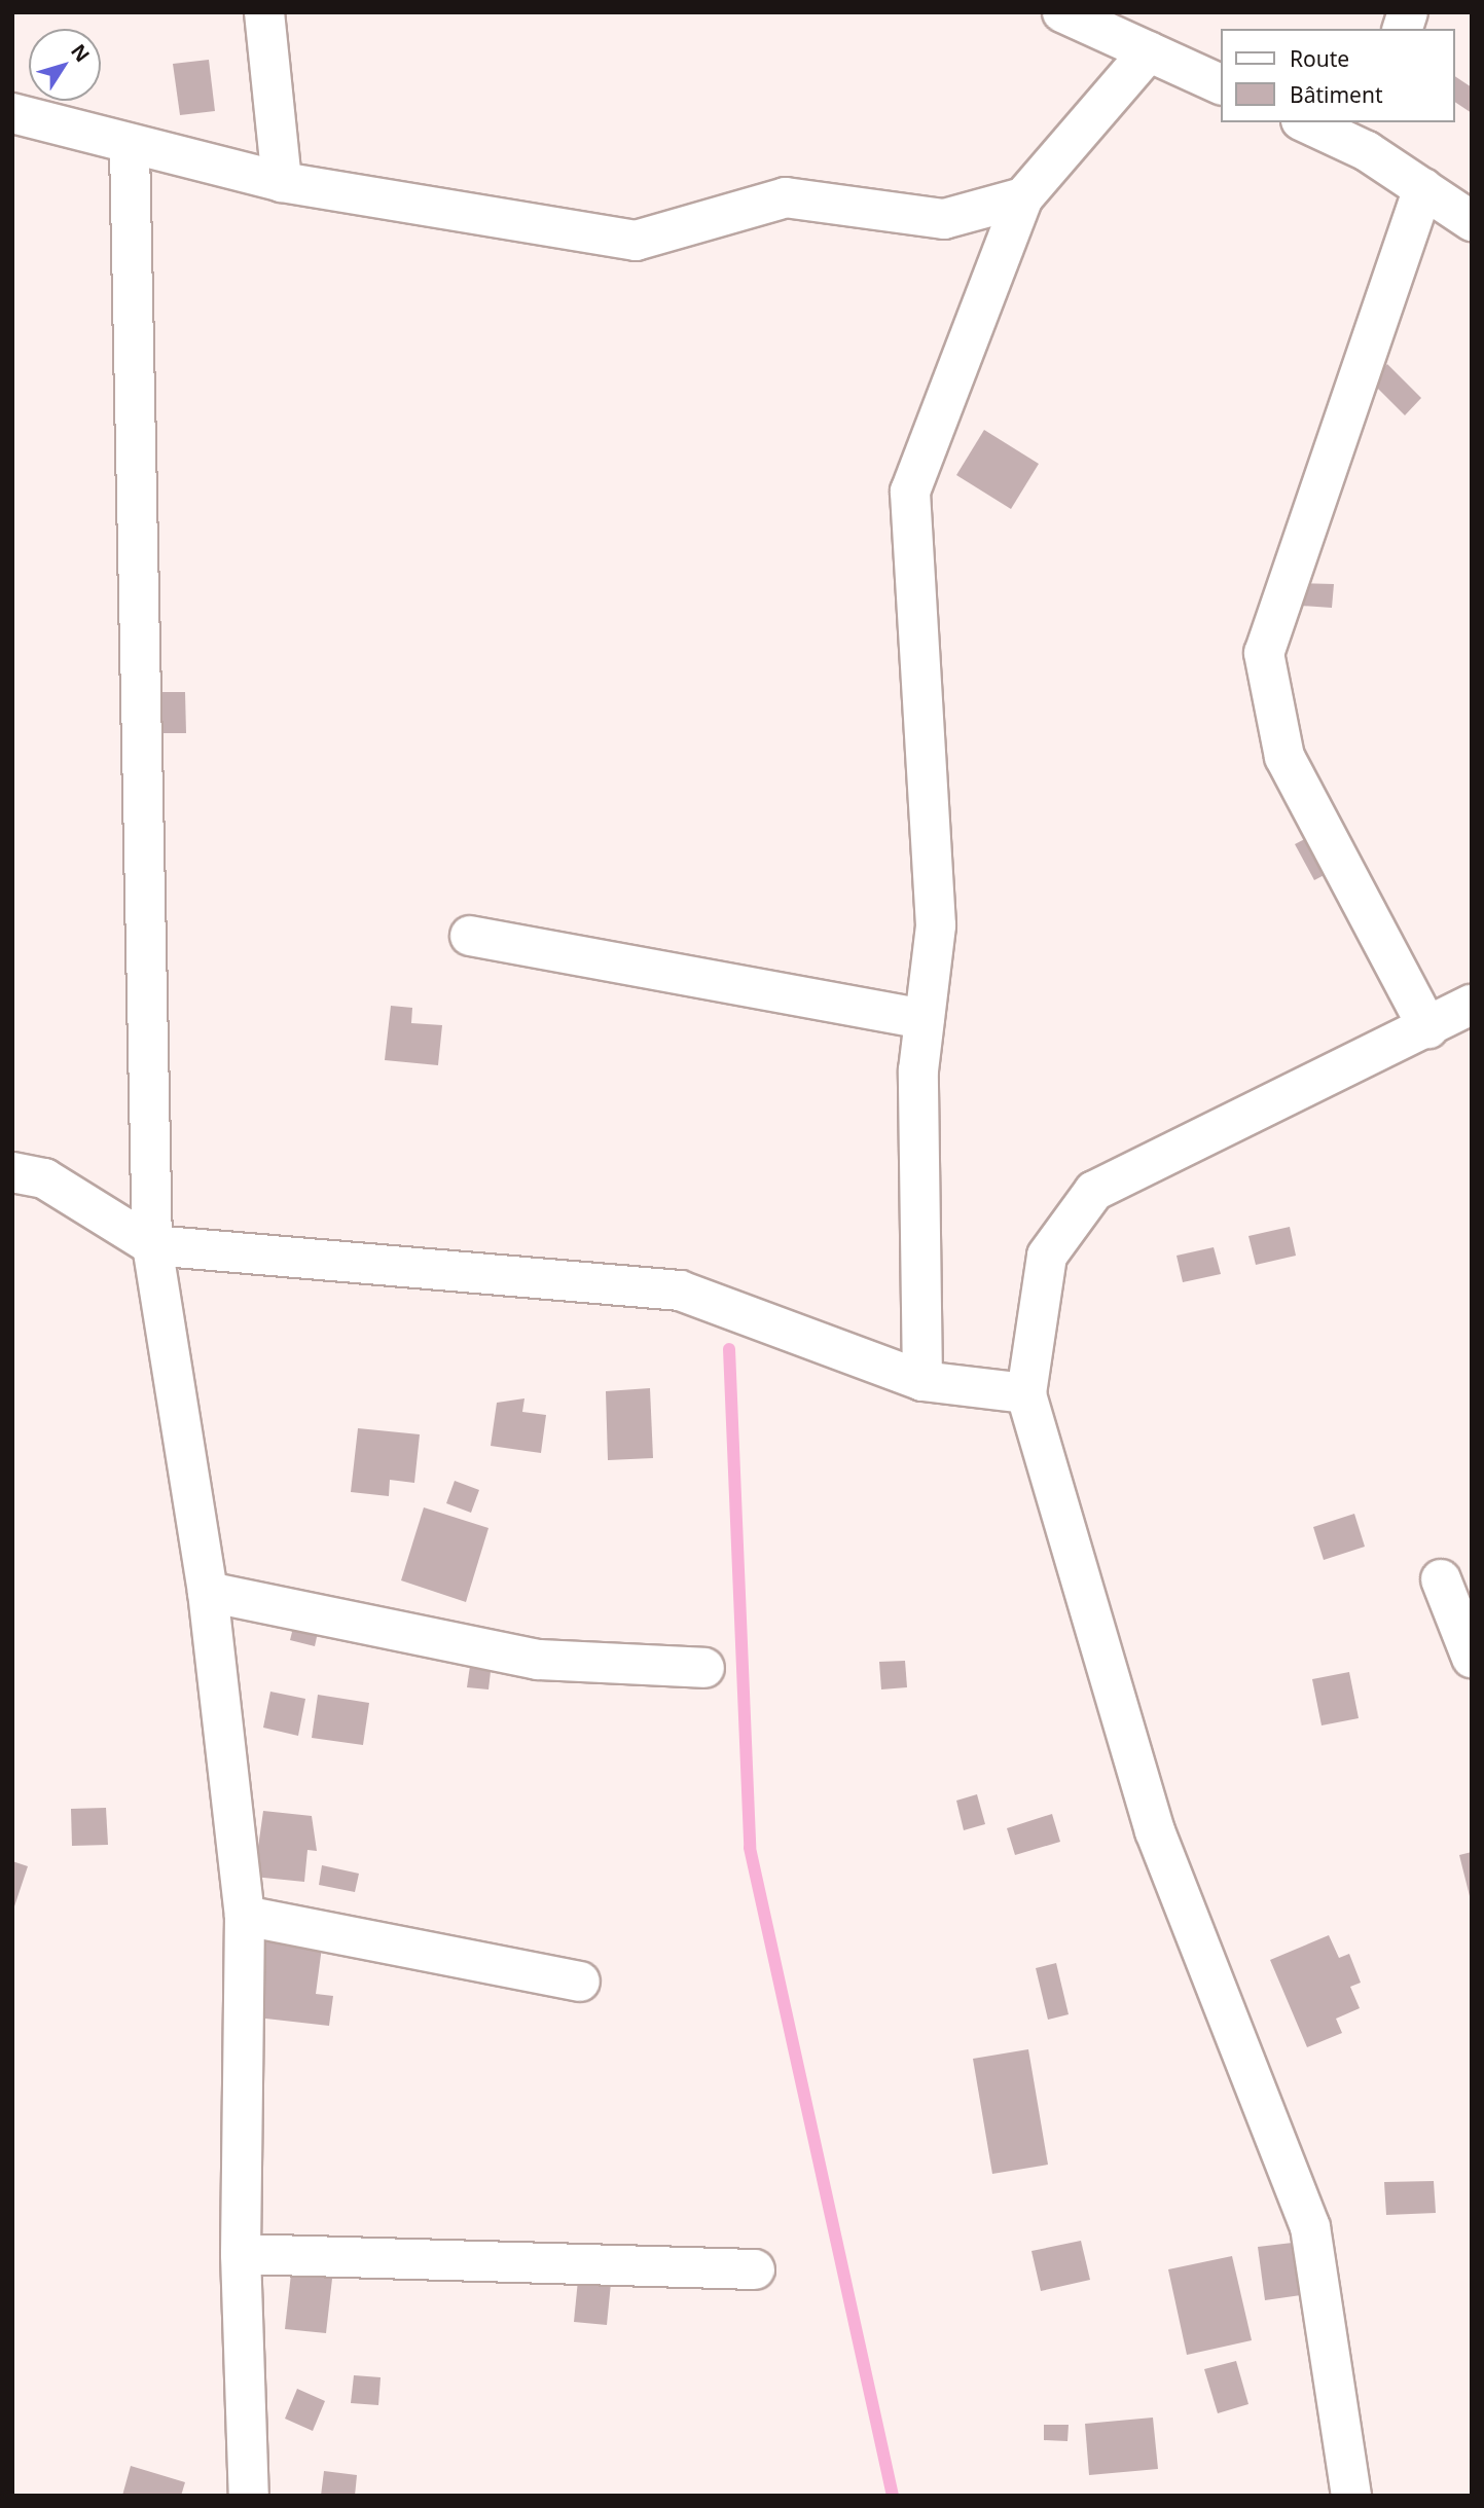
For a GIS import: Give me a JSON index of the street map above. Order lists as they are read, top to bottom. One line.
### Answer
{"legend":["Route","Bâtiment"],"north":"top right"}
